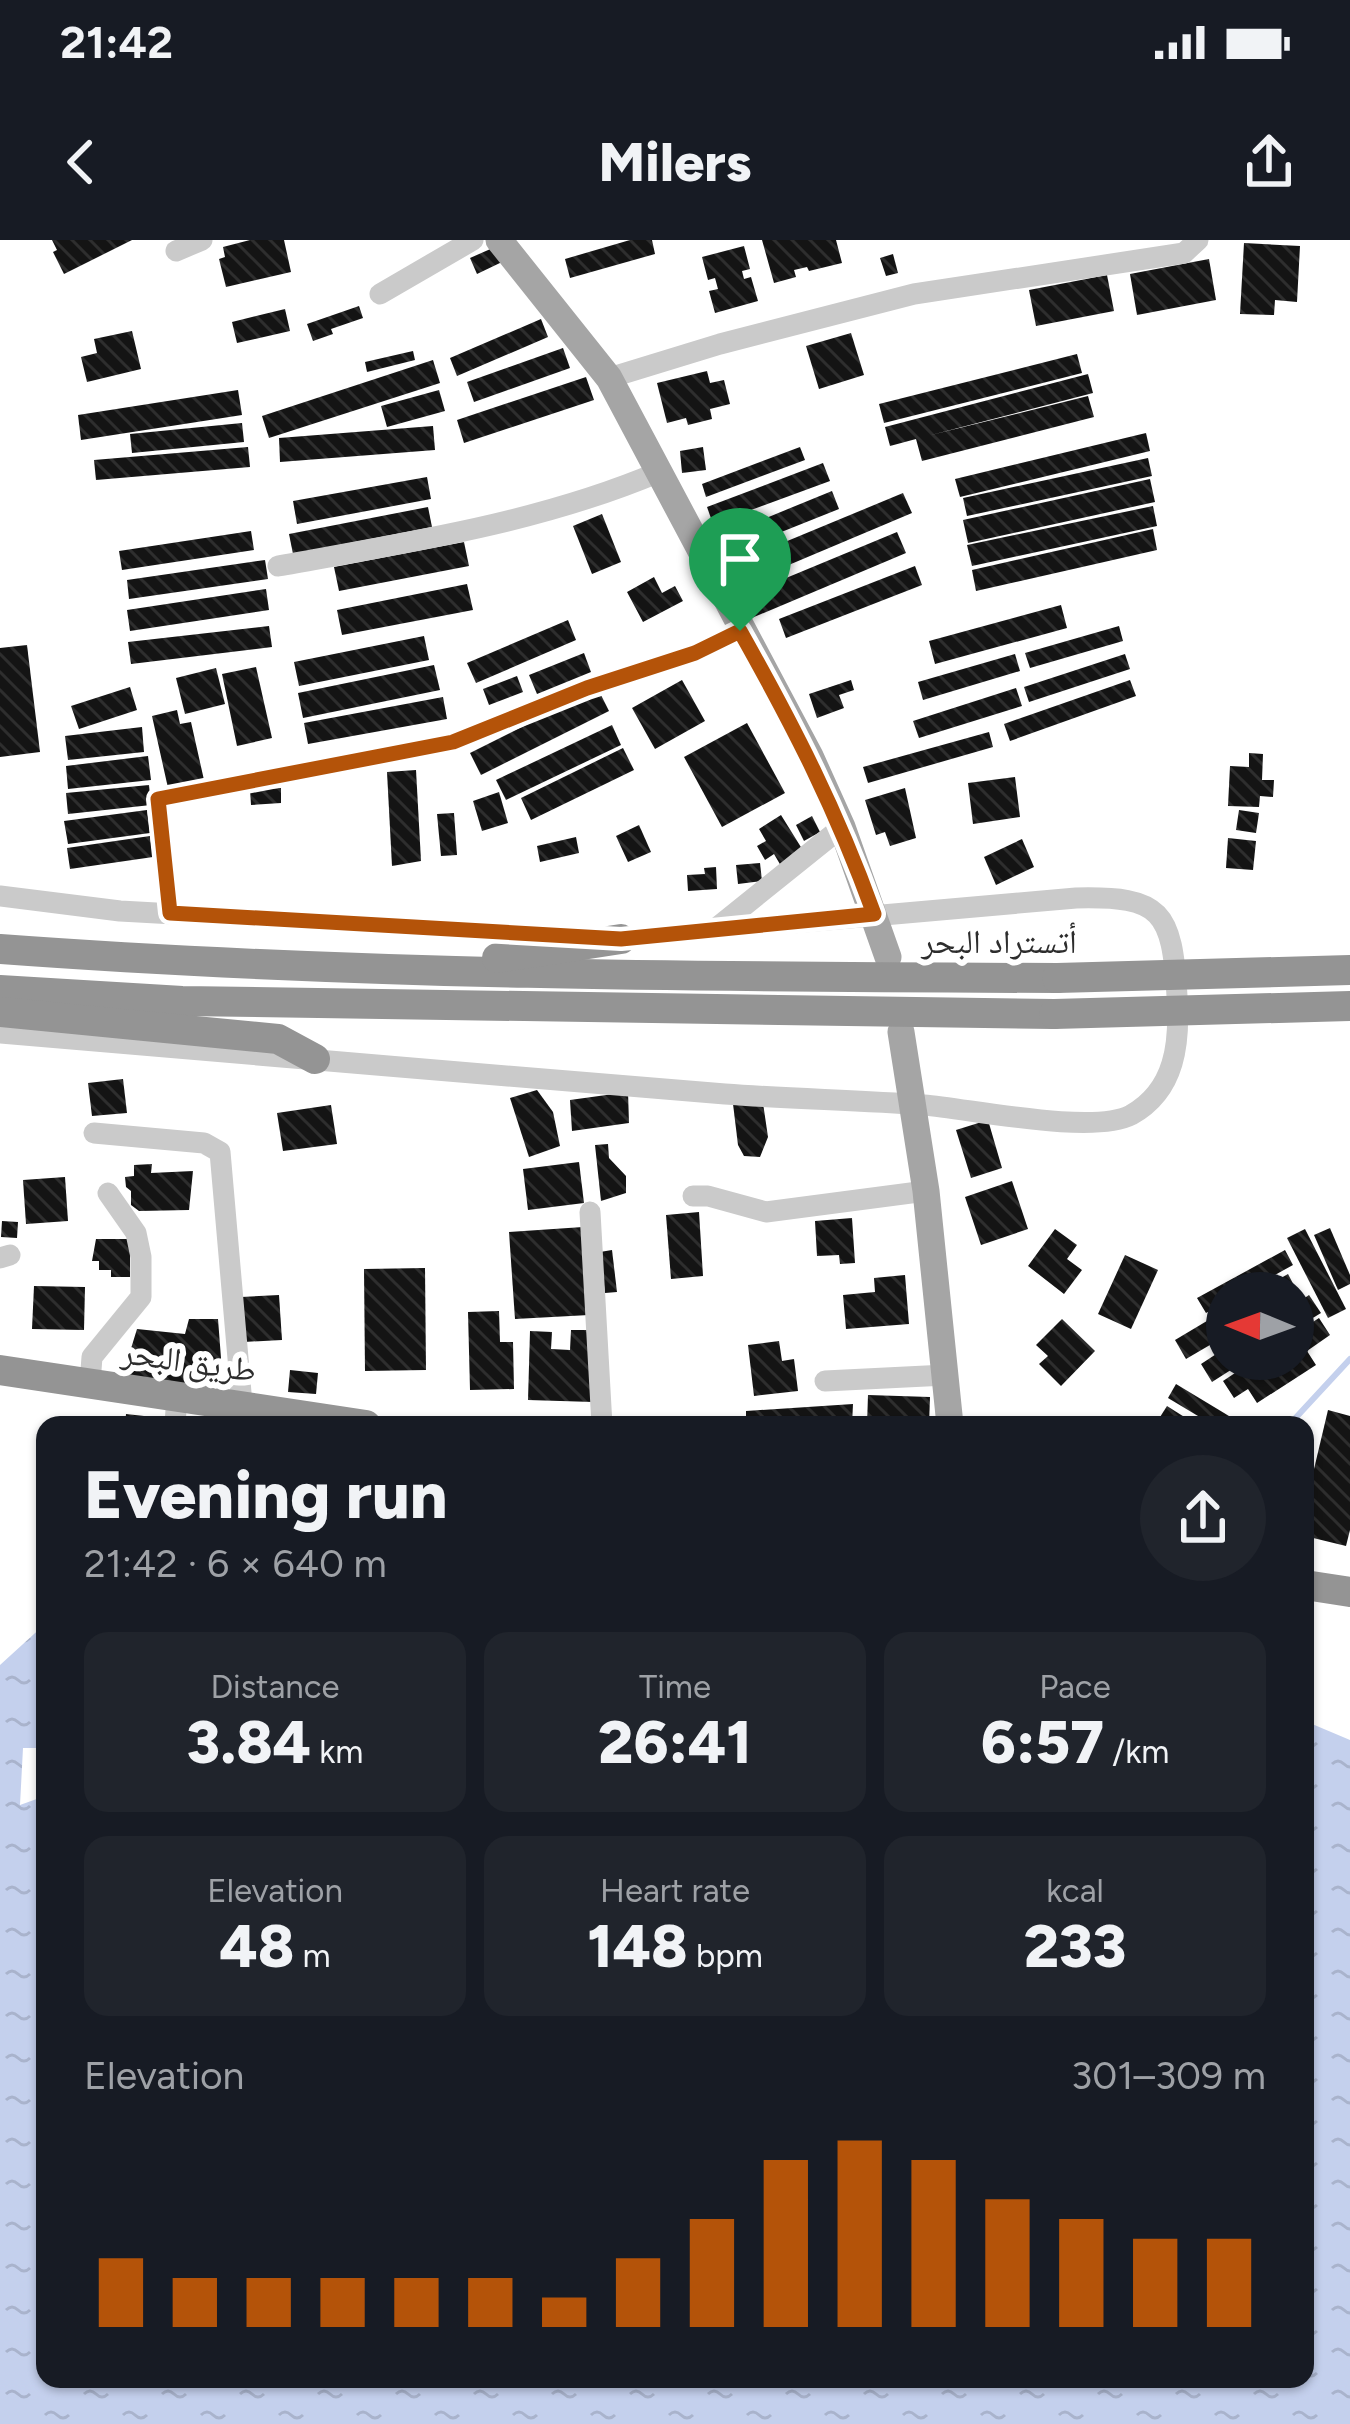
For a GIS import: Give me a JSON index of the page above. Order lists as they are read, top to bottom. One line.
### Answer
{"streets":{"highway":["أتستراد البحر","طريق البحر"]},"north":"left","page":{"status":"21:42","header":"Milers","heading":["Evening run","21:42 · 6 × 640 m"],"stats":[["Distance","3.84 km"],["Time","26:41"],["Pace","6:57 /km"],["Elevation","48 m"],["Heart rate","148 bpm"],["kcal","233"]],"chart":["Elevation","301–309 m"]}}
